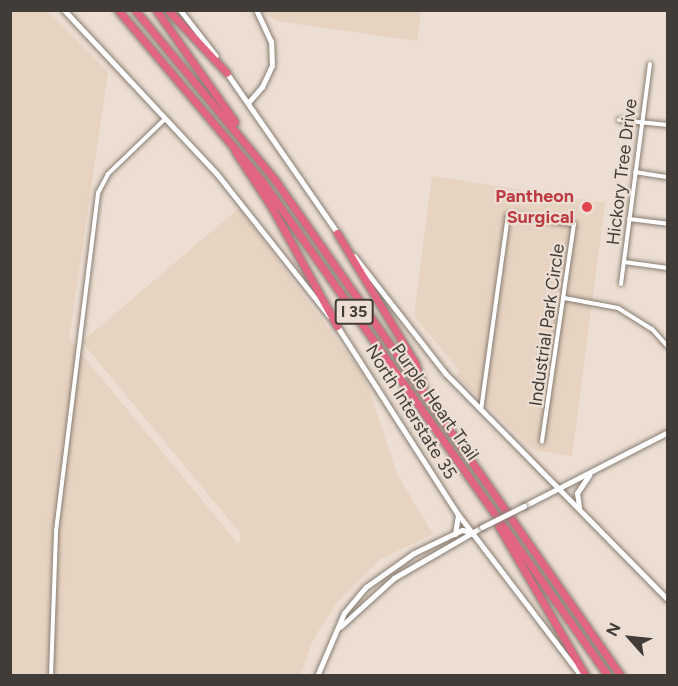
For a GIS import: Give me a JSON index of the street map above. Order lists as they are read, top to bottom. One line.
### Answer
{"streets":{"highway":["I 35","Purple Heart Trail"],"main road":["North Interstate 35"],"street":["Hickory Tree Drive","Industrial Park Circle"]},"places":["Pantheon Surgical"],"north":"top left"}
